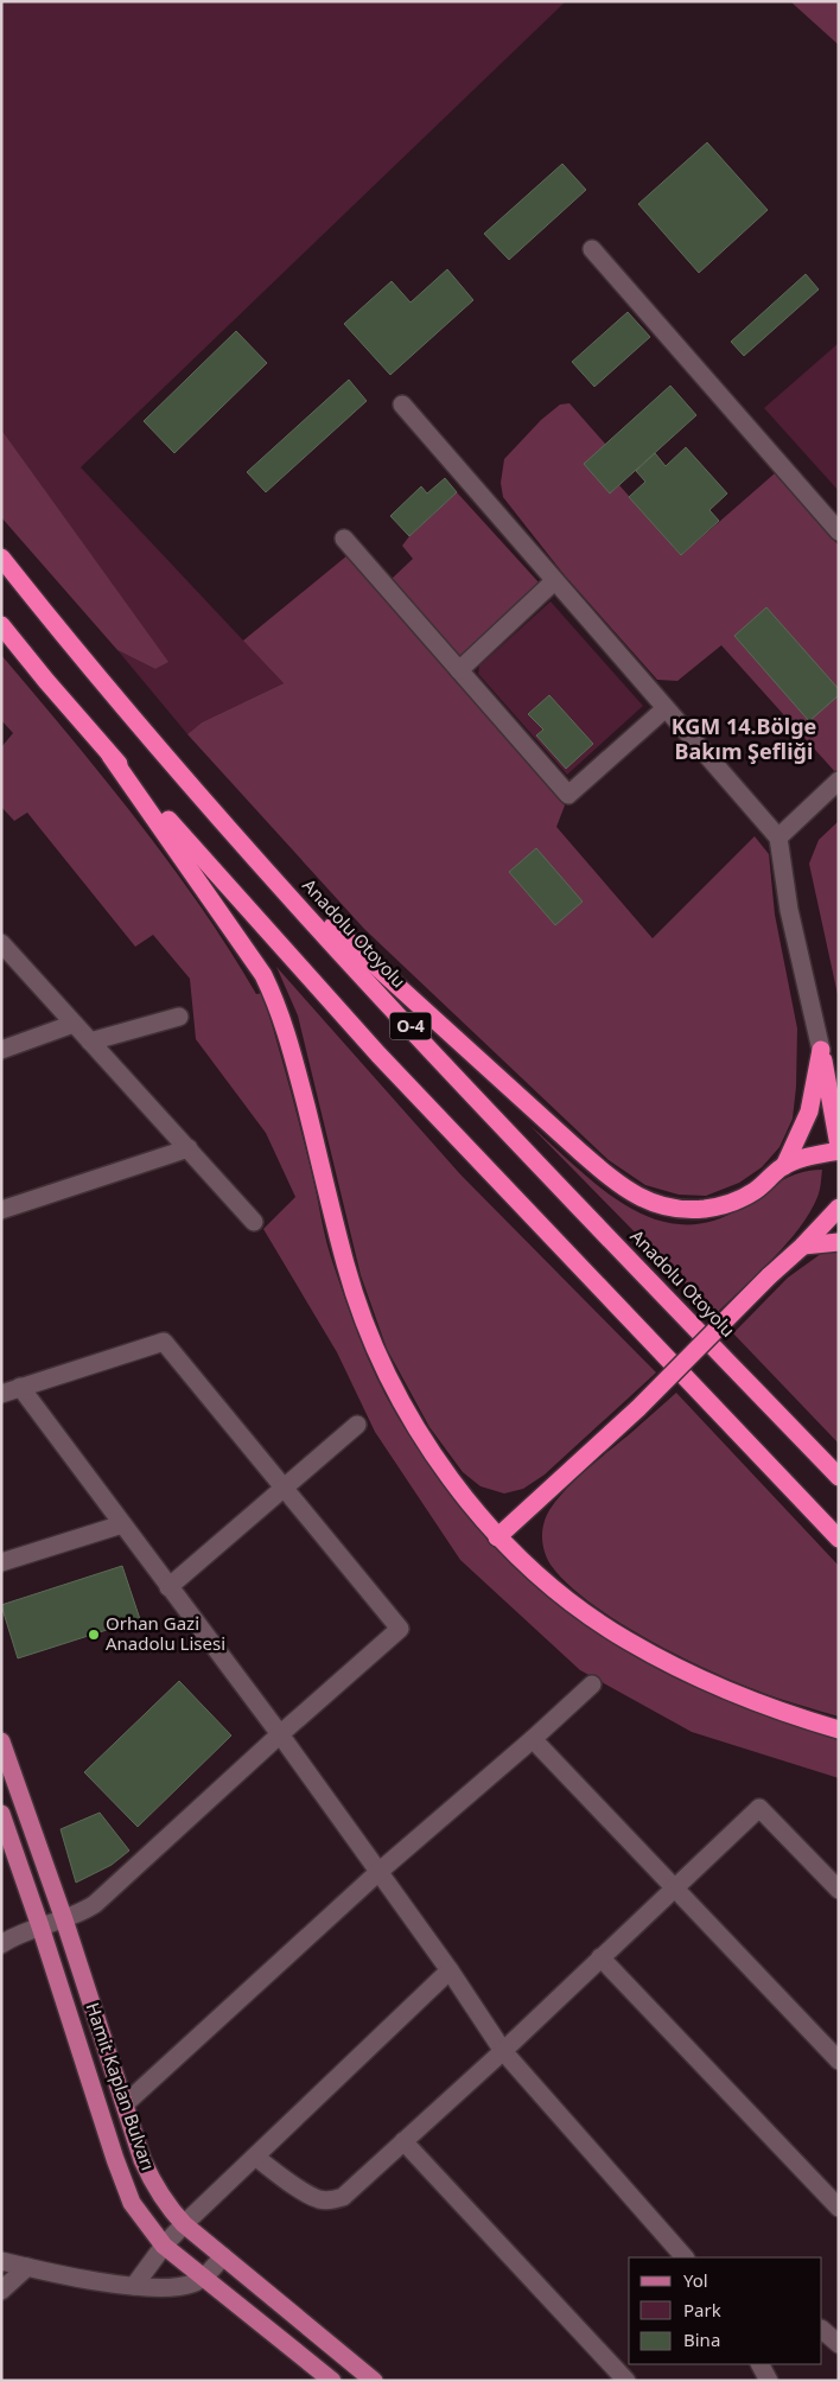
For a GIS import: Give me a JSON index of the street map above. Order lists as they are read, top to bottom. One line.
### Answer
{"streets":{"highway":["Anadolu Otoyolu","O-4"],"main road":["Hamit Kaplan Bulvarı"]},"districts":["KGM 14.Bölge Bakım Şefliği"],"places":["Orhan Gazi Anadolu Lisesi"],"legend":["Yol","Park","Bina"]}
